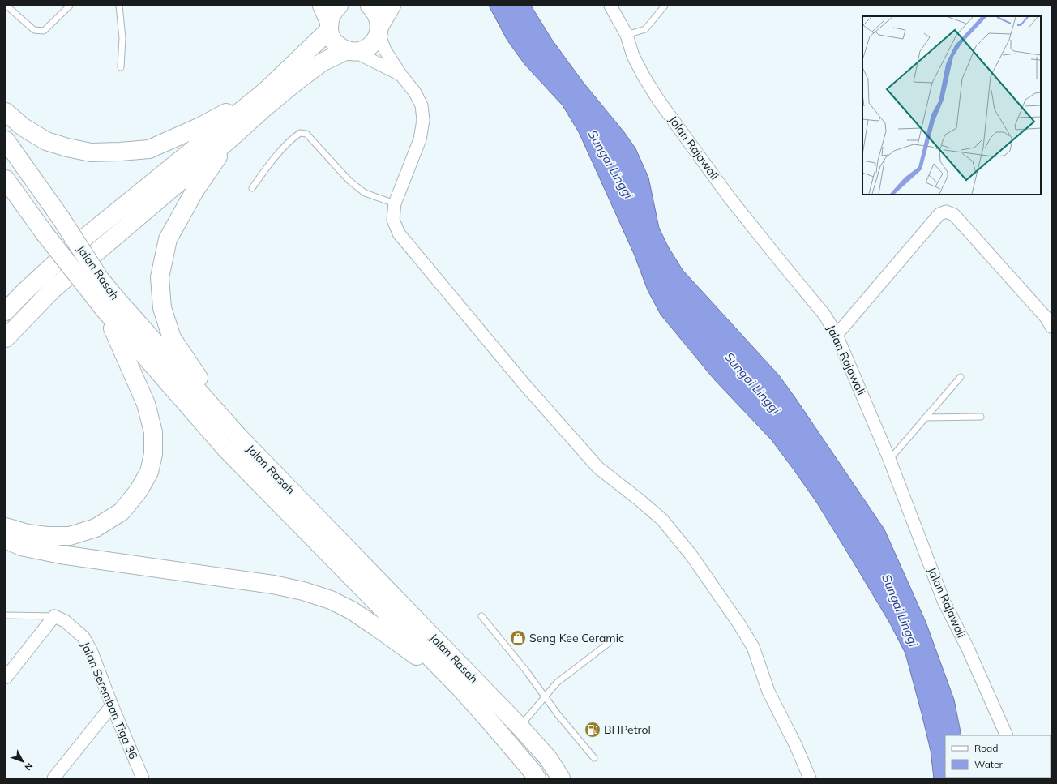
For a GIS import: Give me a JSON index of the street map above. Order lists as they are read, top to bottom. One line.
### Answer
{"streets":{"main road":["Jalan Rasah"],"street":["Jalan Rajawali","Jalan Seremban Tiga 36"]},"water":["Sungai Linggi"],"places":{"shop":["Seng Kee Ceramic"],"fuel station":["BHPetrol"]},"legend":["Road","Water"],"north":"bottom right"}
